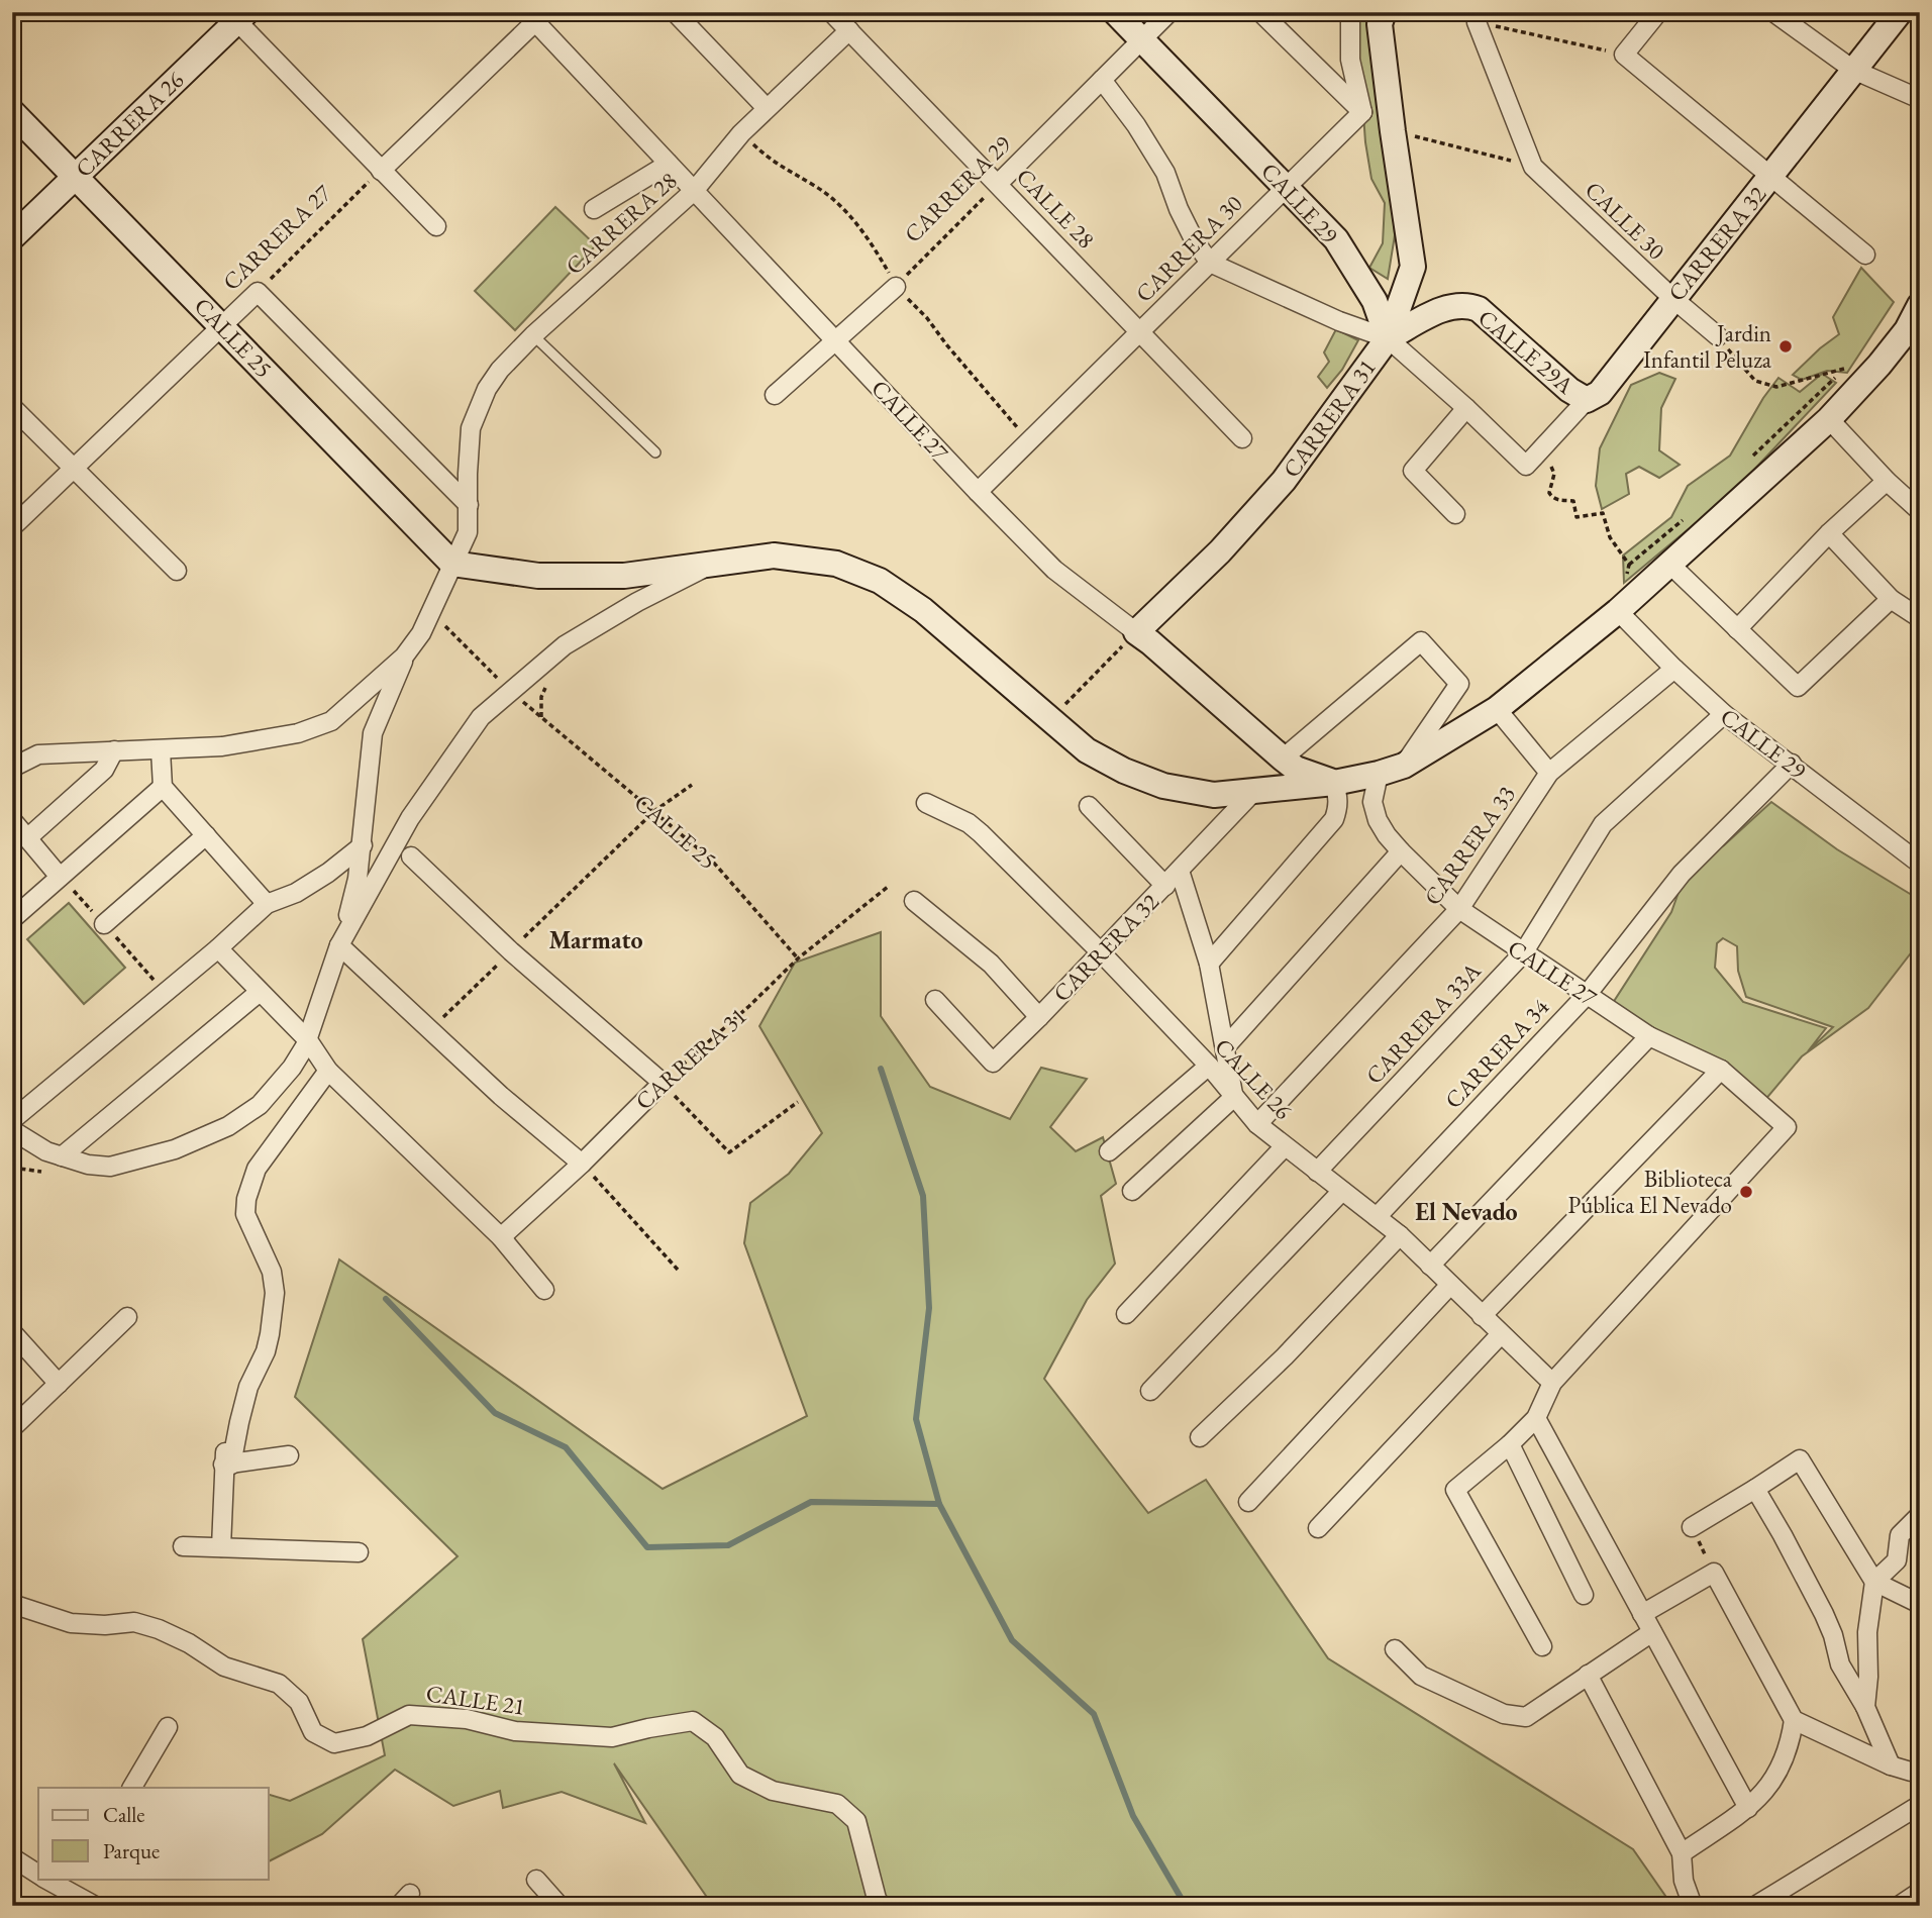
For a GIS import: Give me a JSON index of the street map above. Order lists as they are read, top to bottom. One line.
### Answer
{"streets":{"street":["CARRERA 26","CARRERA 29","CALLE 29","CALLE 28","CALLE 30","CARRERA 28","CARRERA 27","CARRERA 32","CARRERA 30","CALLE 25","CALLE 29A","CARRERA 31","CALLE 27","CARRERA 33","CARRERA 33A","CARRERA 34","CALLE 26","CALLE 21"]},"crossings":[["CARRERA 26","CALLE 25"],["CARRERA 29","CALLE 29"],["CARRERA 29","CALLE 28"],["CALLE 29","CARRERA 32"],["CALLE 29","CARRERA 30"],["CALLE 29","CALLE 29A"],["CALLE 29","CARRERA 31"],["CALLE 29","CARRERA 33"],["CALLE 29","CARRERA 33A"],["CALLE 29","CARRERA 34"],["CALLE 28","CARRERA 28"],["CALLE 28","CARRERA 30"],["CALLE 30","CARRERA 32"],["CARRERA 28","CALLE 25"],["CARRERA 28","CALLE 27"],["CARRERA 27","CALLE 25"],["CARRERA 32","CALLE 29A"],["CARRERA 32","CALLE 26"],["CARRERA 30","CALLE 27"],["CALLE 25","CARRERA 31"],["CALLE 29A","CARRERA 31"],["CARRERA 31","CALLE 27"],["CALLE 27","CARRERA 33"],["CALLE 27","CARRERA 33A"],["CALLE 27","CARRERA 34"],["CALLE 27","CALLE 26"],["CARRERA 33","CALLE 26"],["CARRERA 33A","CALLE 26"],["CARRERA 34","CALLE 26"]],"districts":["Marmato","El Nevado"],"places":["Jardin Infantil Peluza","Biblioteca Pública El Nevado"],"legend":["Calle","Parque"]}
